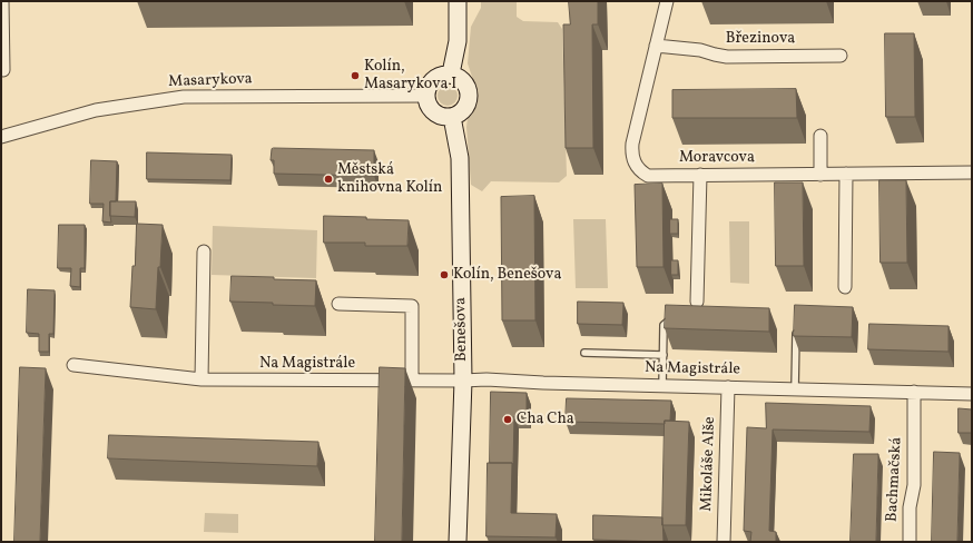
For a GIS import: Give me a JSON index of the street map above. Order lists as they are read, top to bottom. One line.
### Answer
{"streets":{"street":["Březinova","Masarykova","Moravcova","Benešova","Na Magistrále","Mikoláše Alše","Bachmačská"]},"crossings":[["Březinova","Moravcova"],["Masarykova","Benešova"],["Benešova","Na Magistrále"],["Na Magistrále","Mikoláše Alše"],["Na Magistrále","Bachmačská"]],"places":["Kolín, Masarykova I","Městská knihovna Kolín","Kolín, Benešova","Cha Cha"]}
